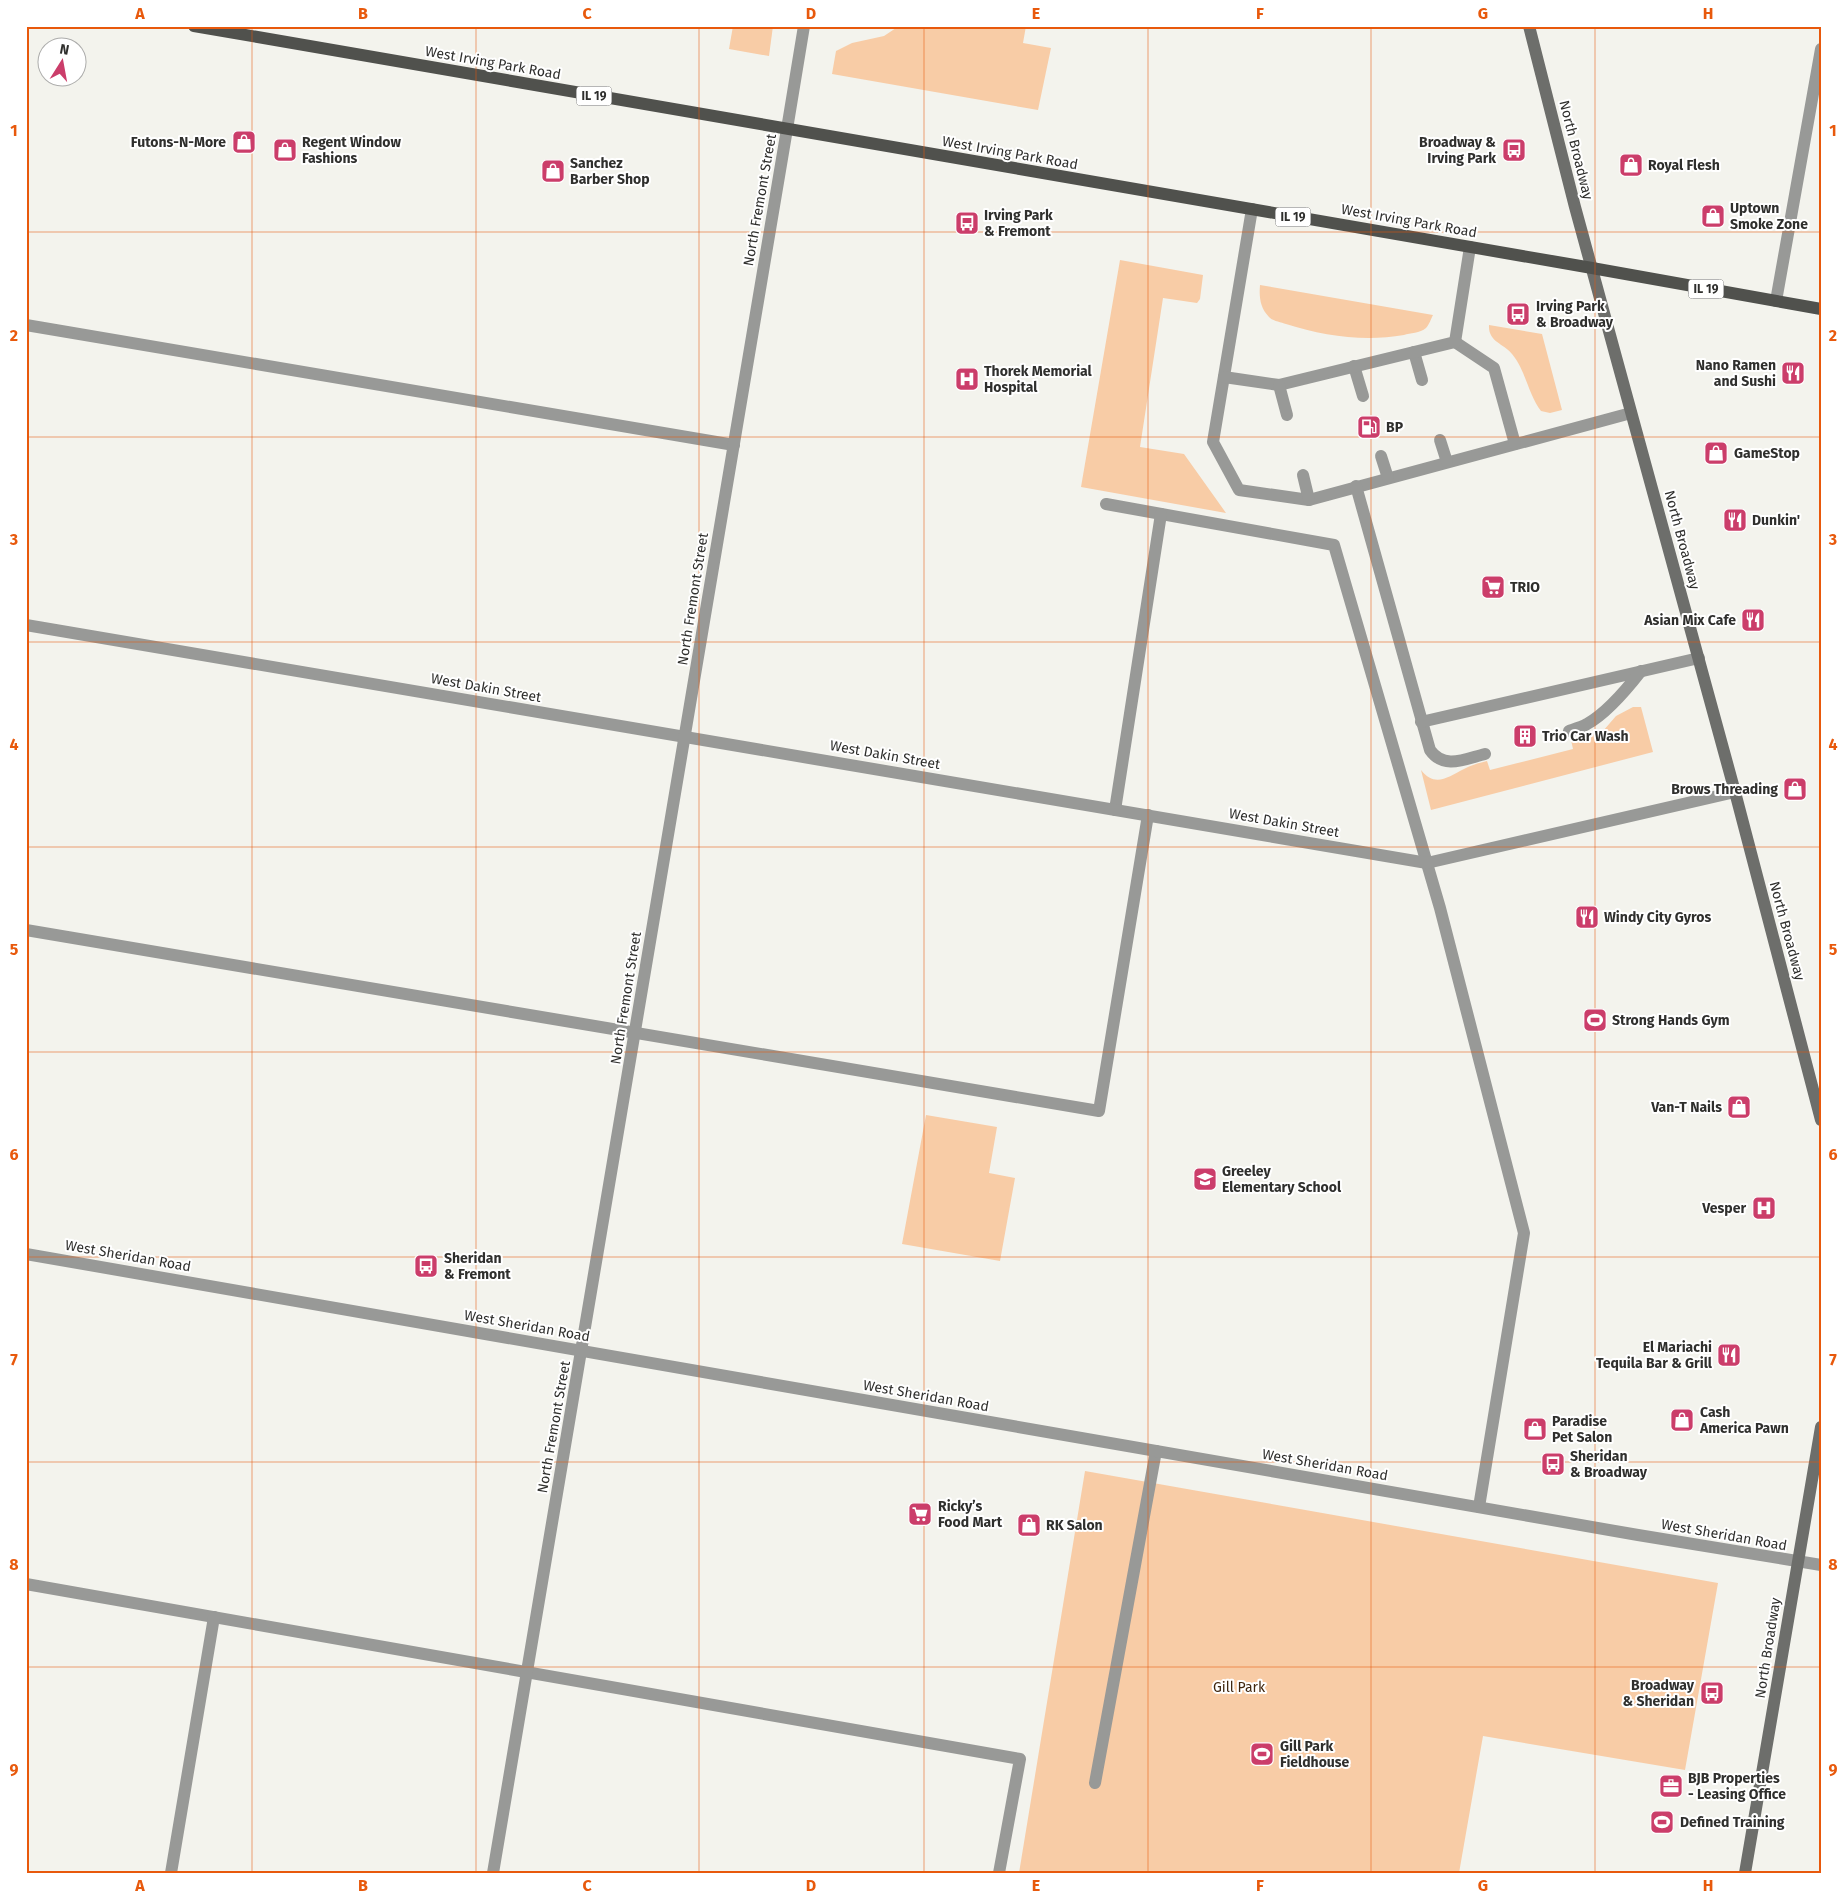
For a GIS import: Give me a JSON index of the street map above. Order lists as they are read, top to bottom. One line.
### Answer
{"streets":{"main road":["West Irving Park Road","IL 19","North Broadway"],"street":["North Fremont Street","West Dakin Street","West Sheridan Road"]},"crossings":[["West Irving Park Road","North Broadway"],["West Irving Park Road","North Fremont Street"],["North Broadway","West Dakin Street"],["North Broadway","West Sheridan Road"],["North Fremont Street","West Dakin Street"],["North Fremont Street","West Sheridan Road"]],"parks":["Gill Park"],"places":{"shop":["Futons-N-More","Regent Window Fashions","Royal Flesh","Sanchez Barber Shop","Uptown Smoke Zone","GameStop","Brows Threading","Van-T Nails","Cash America Pawn","Paradise Pet Salon","RK Salon"],"bus stop":["Broadway & Irving Park","Irving Park & Fremont","Irving Park & Broadway","Sheridan & Fremont","Sheridan & Broadway","Broadway & Sheridan"],"restaurant":["Nano Ramen and Sushi","Dunkin'","Asian Mix Cafe","Windy City Gyros","El Mariachi Tequila Bar & Grill"],"hospital":["Thorek Memorial Hospital","Vesper"],"fuel station":["BP"],"supermarket":["TRIO","Ricky’s Food Mart"],"building":["Trio Car Wash"],"sports":["Strong Hands Gym","Gill Park Fieldhouse","Defined Training"],"school or university":["Greeley Elementary School"],"office":["BJB Properties - Leasing Office"]},"north":"top","grid":{"columns":["A","B","C","D","E","F","G","H"],"rows":["1","2","3","4","5","6","7","8","9"]}}
